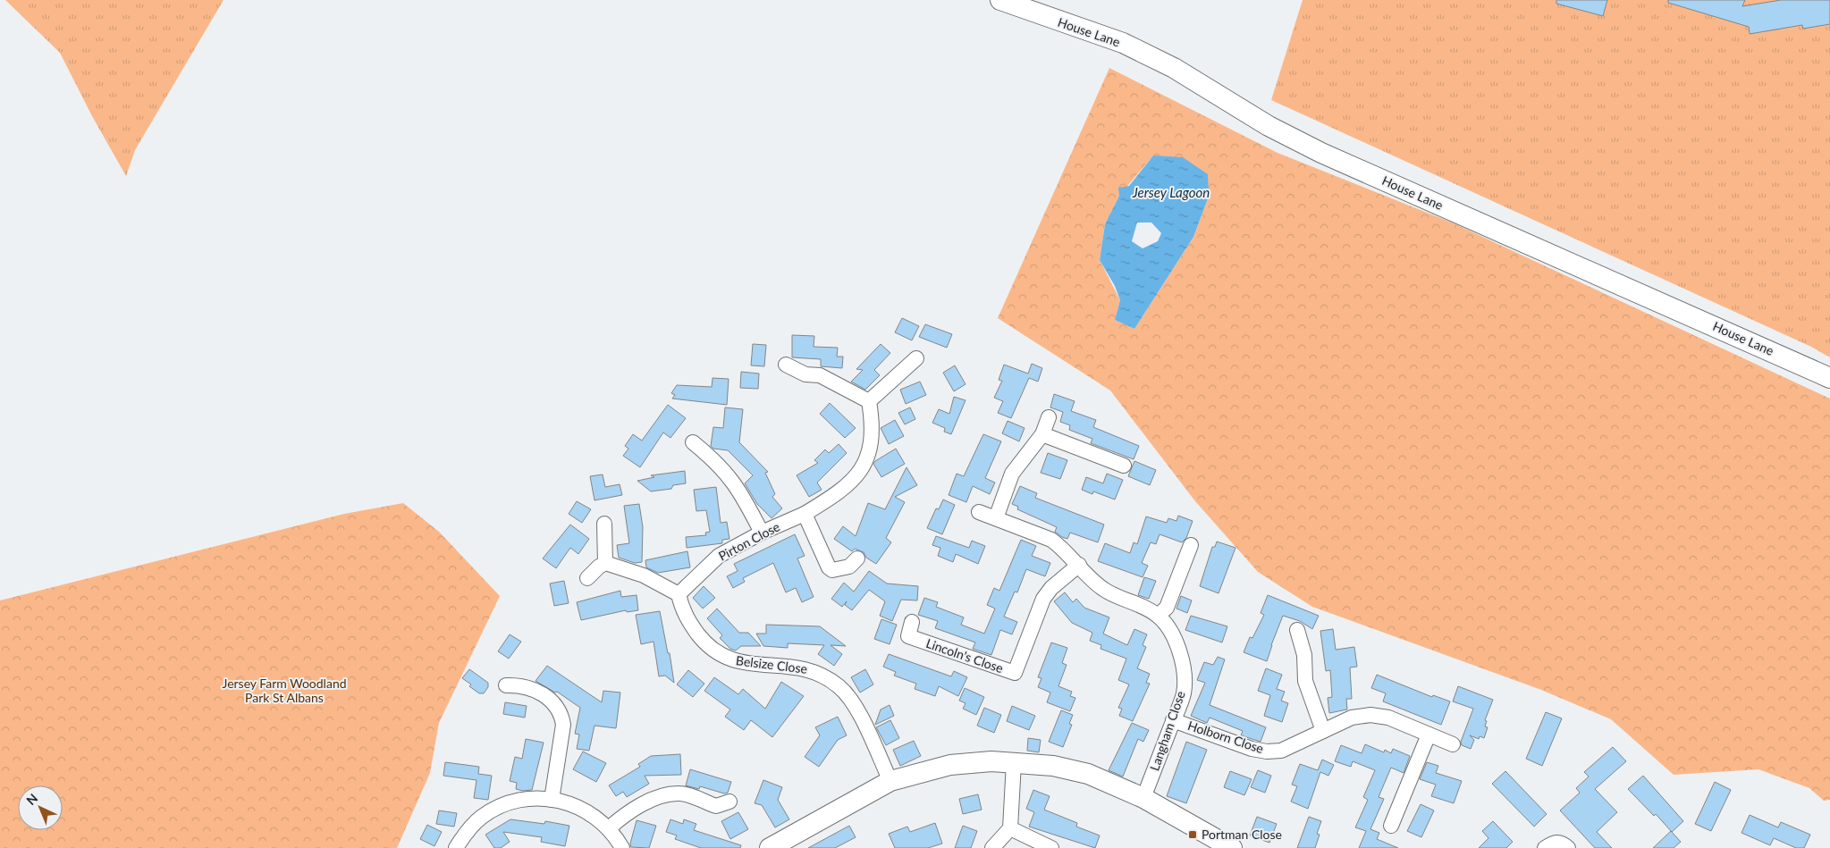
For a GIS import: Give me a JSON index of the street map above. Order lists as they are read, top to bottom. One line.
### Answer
{"streets":{"street":["House Lane","Pirton Close","Lincoln's Close","Belsize Close","Langham Close","Holborn Close"]},"crossings":[["Pirton Close","Belsize Close"],["Lincoln's Close","Langham Close"],["Langham Close","Holborn Close"]],"water":["Jersey Lagoon"],"parks":["Jersey Farm Woodland Park St Albans"],"places":{"transit":["Portman Close"]},"north":"top left"}
